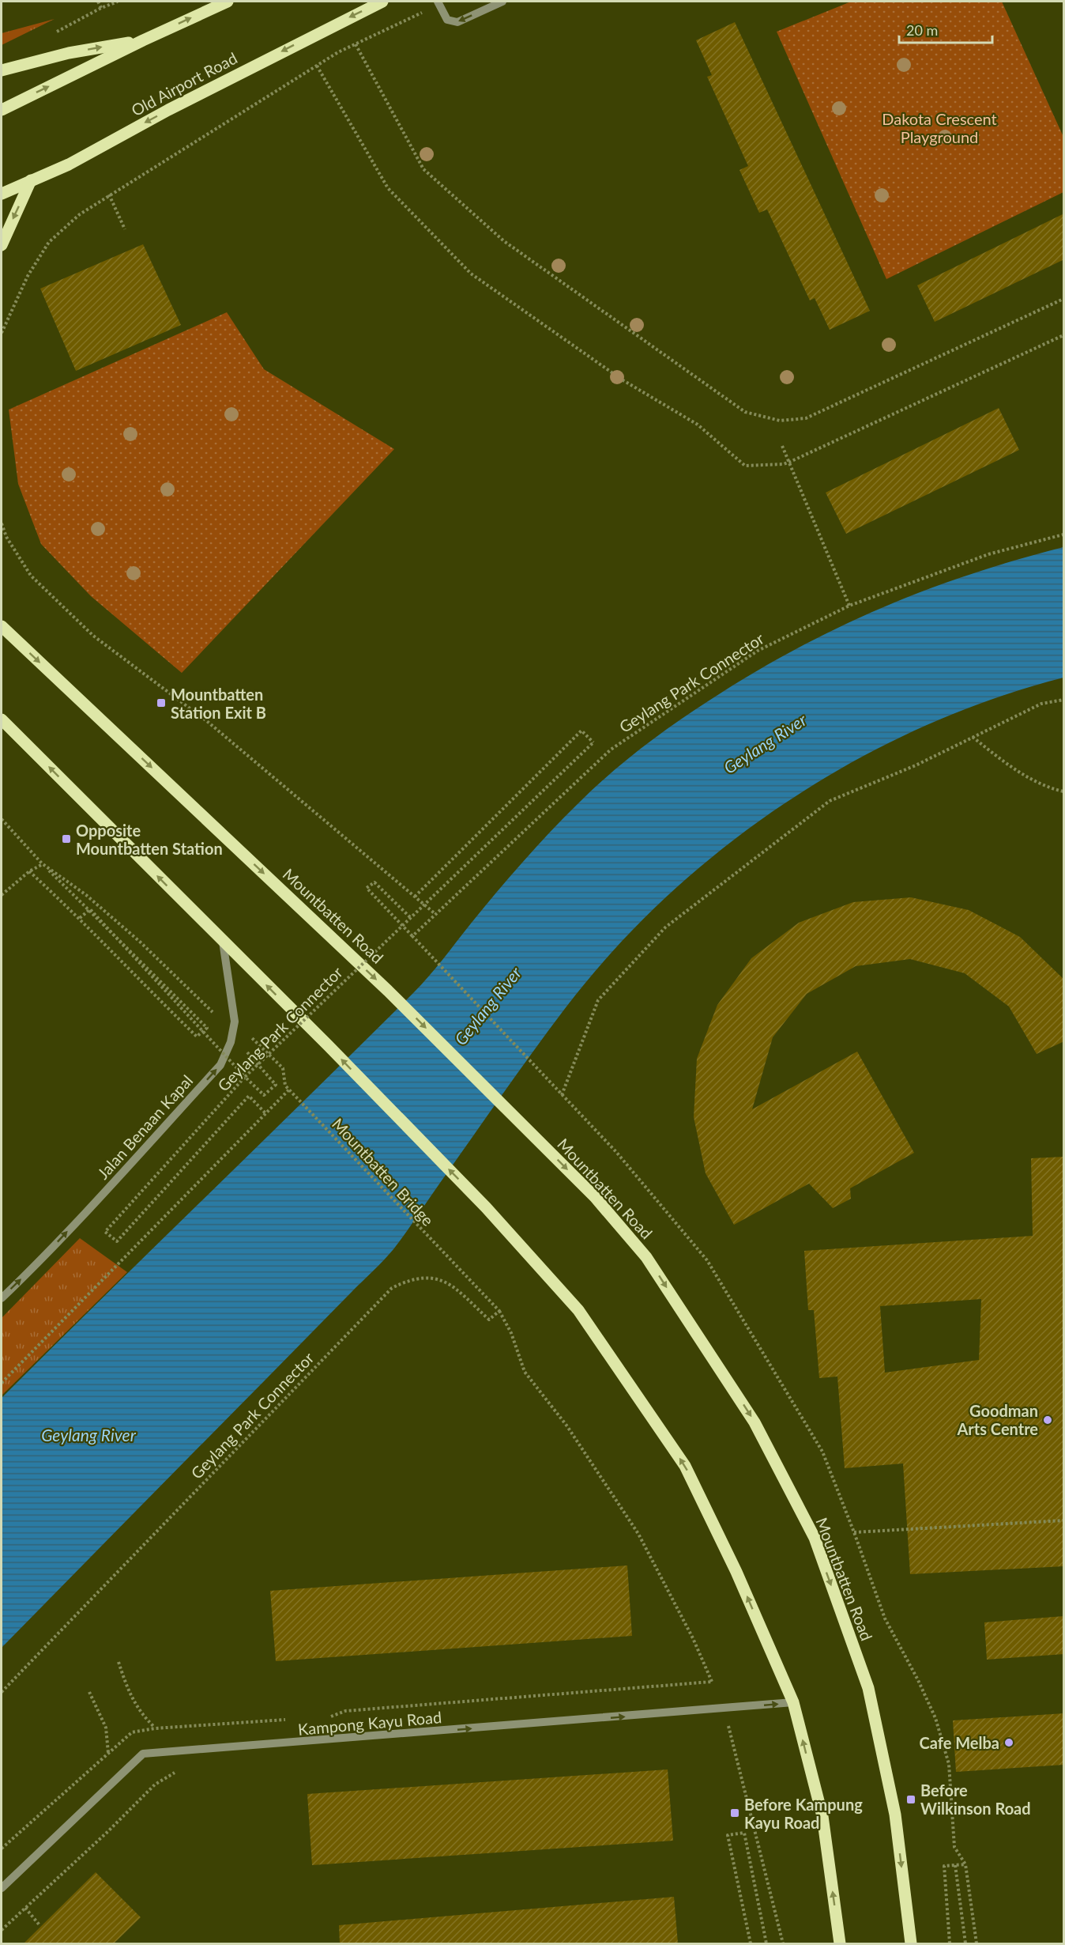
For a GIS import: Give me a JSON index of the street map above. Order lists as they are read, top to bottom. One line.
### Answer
{"streets":{"main road":["Old Airport Road","Mountbatten Road"],"street":["Jalan Benaan Kapal","Kampong Kayu Road"],"path":["Geylang Park Connector","Mountbatten Bridge"]},"crossings":[["Geylang Park Connector","Mountbatten Bridge"]],"one_way":["Jalan Benaan Kapal","Kampong Kayu Road"],"water":["Geylang River"],"parks":["Dakota Crescent Playground"],"places":{"transit":["Mountbatten Station Exit B","Opposite Mountbatten Station","Before Wilkinson Road","Before Kampung Kayu Road"],"other":["Goodman Arts Centre","Cafe Melba"]},"scale_bar":"20 m"}
